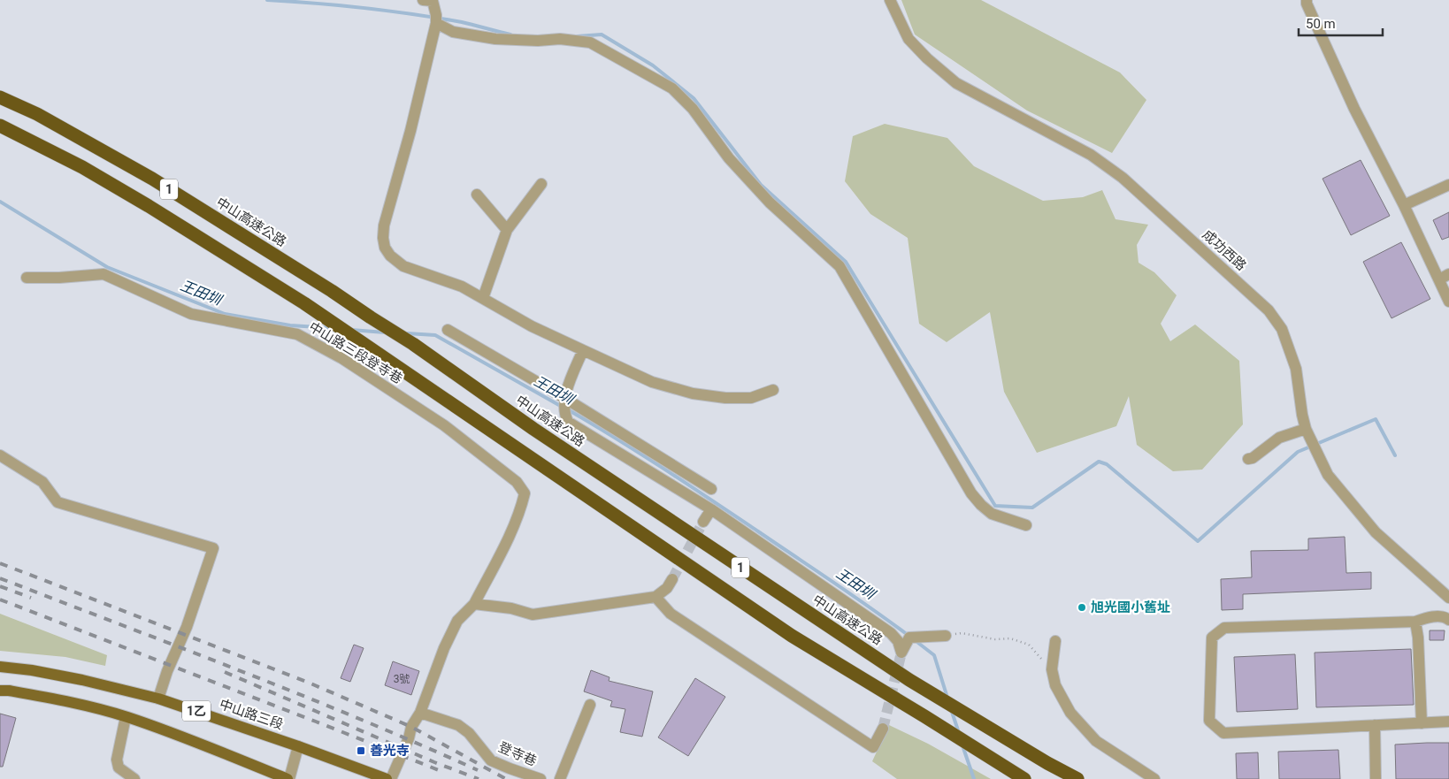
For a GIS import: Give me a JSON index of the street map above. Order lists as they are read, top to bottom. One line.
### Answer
{"streets":{"highway":["1","中山高速公路"],"main road":["1乙","中山路三段"],"street":["成功西路","中山路三段登寺巷","登寺巷"]},"crossings":[["中山路三段登寺巷","登寺巷"]],"water":["王田圳"],"places":{"other":["旭光國小舊址"],"transit":["善光寺"]},"house_numbers":["3號"],"scale_bar":"50 m"}
